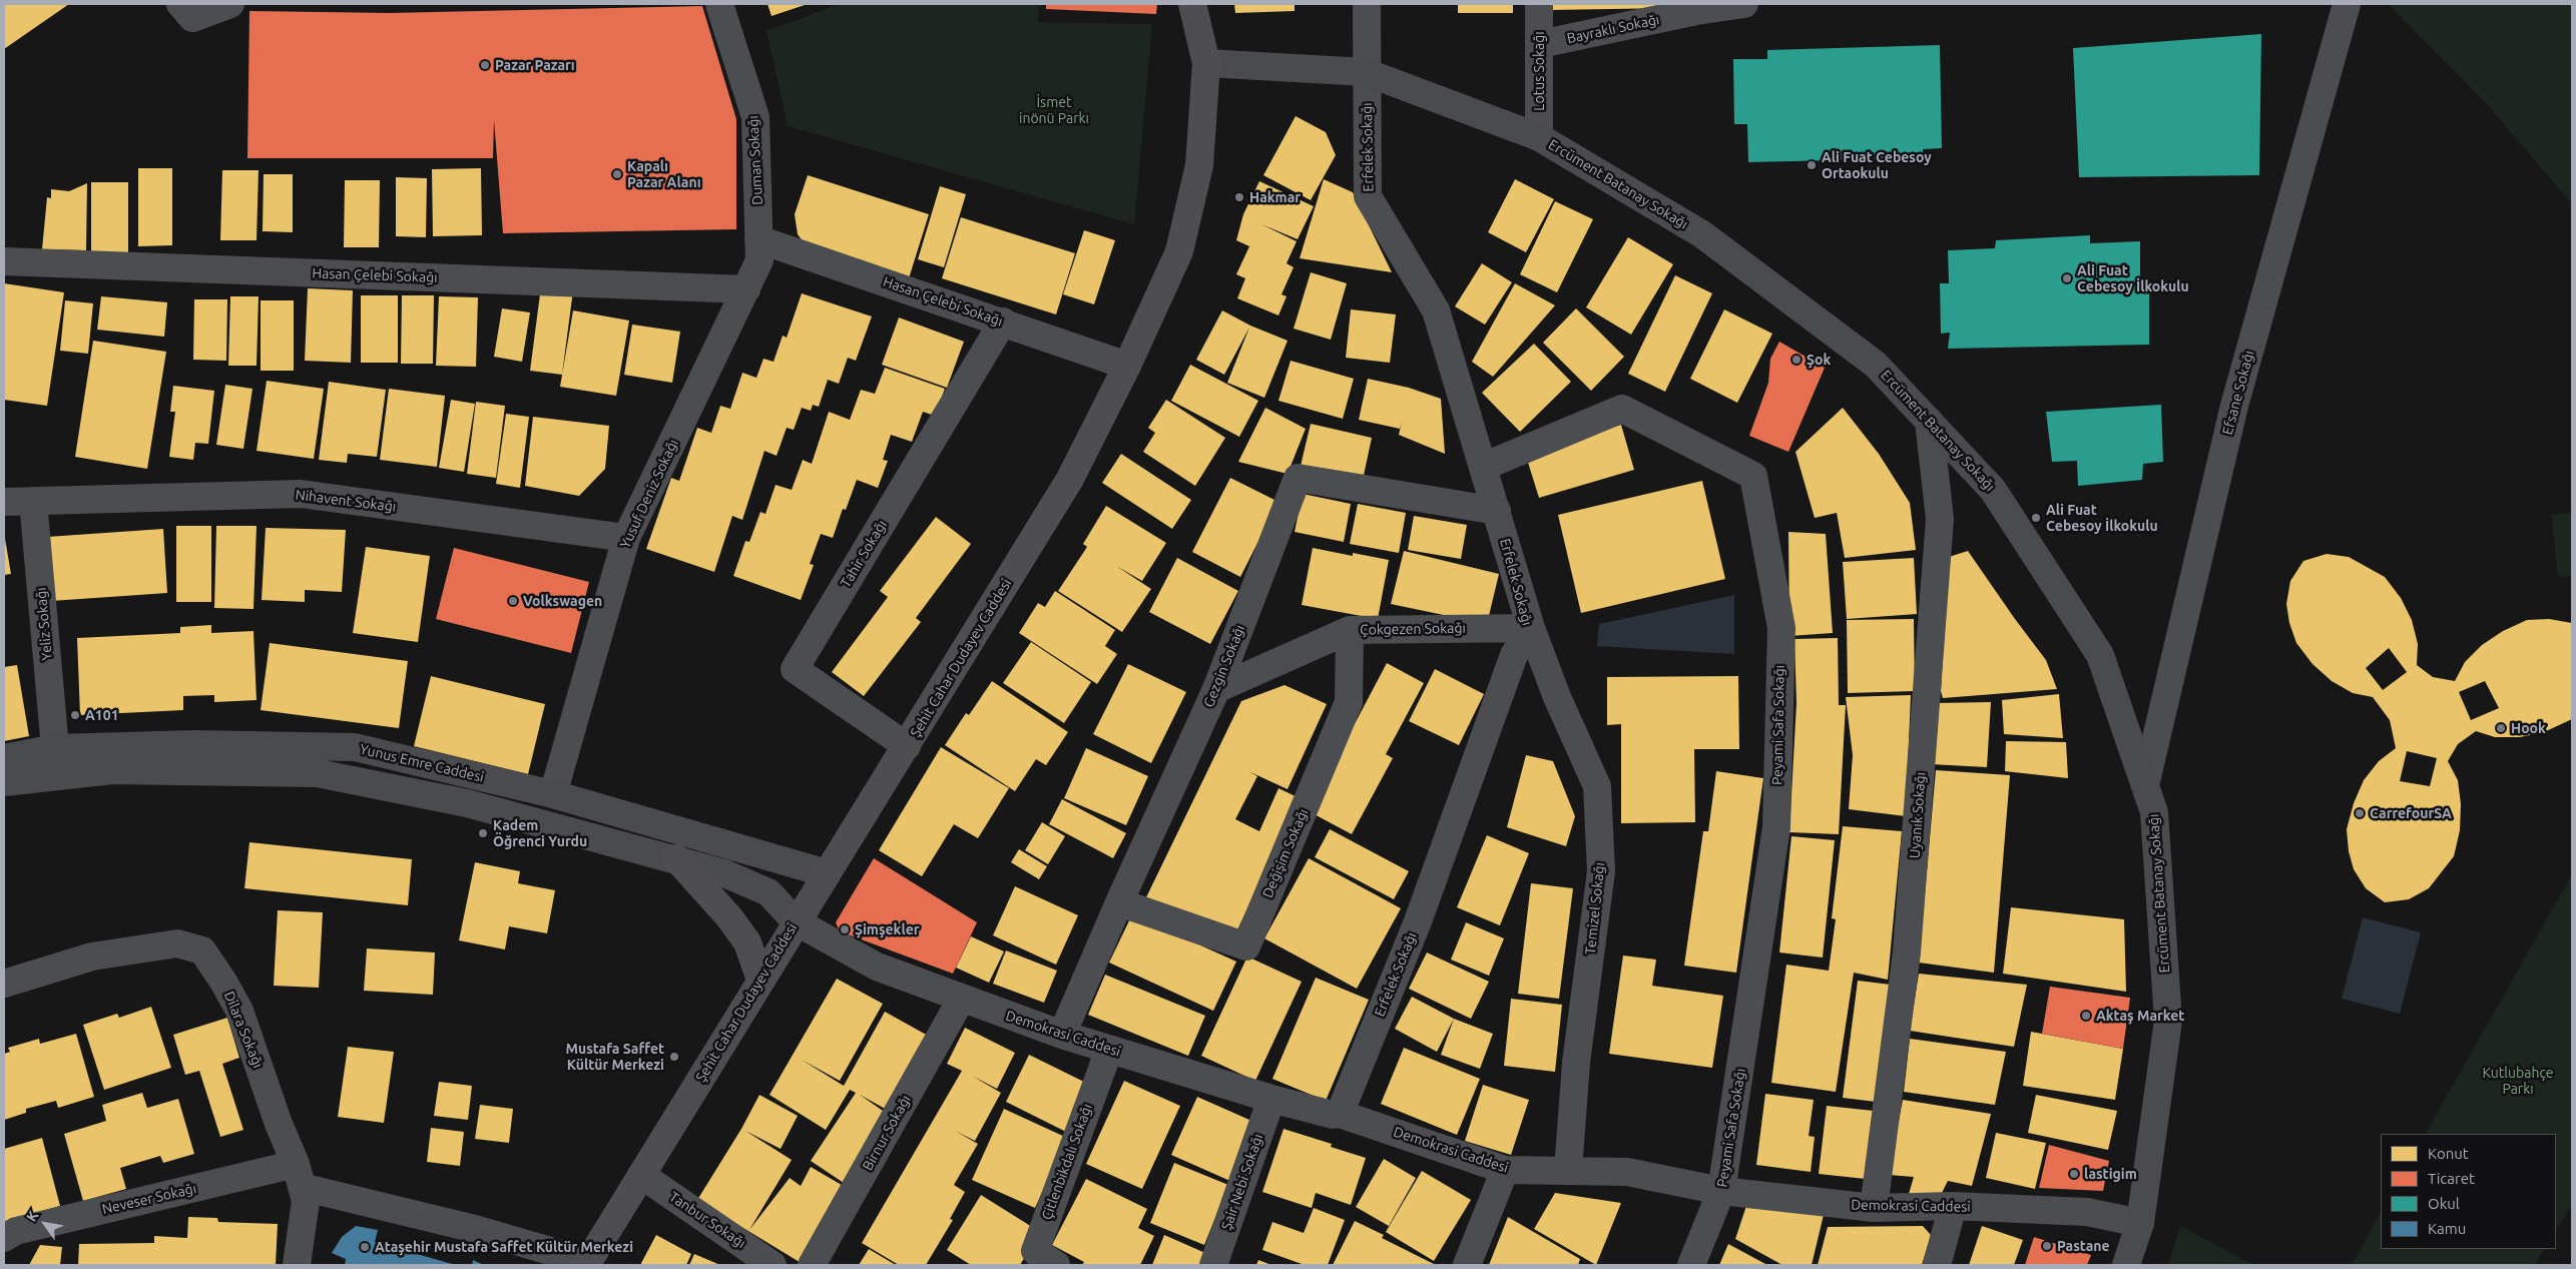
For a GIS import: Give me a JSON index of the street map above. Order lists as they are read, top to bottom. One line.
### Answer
{"streets":{"main road":["Şehit Cahar Dudayev Caddesi"],"street":["Bayraklı Sokağı","Lotus Sokağı","Erfelek Sokağı","Duman Sokağı","Ercüment Batanay Sokağı","Hasan Çelebi Sokağı","Efsane Sokağı","Yusuf Deniz Sokağı","Nihavent Sokağı","Tahir Sokağı","Yeliz Sokağı","Çokgezen Sokağı","Gezgin Sokağı","Peyami Safa Sokağı","Yunus Emre Caddesi","Uyanık Sokağı","Değişim Sokağı","Temizel Sokağı","Dilara Sokağı","Demokrasi Caddesi","Birnur Sokağı","Çitlenbikdalı Sokağı","Şair Nebi Sokağı","Neveser Sokağı","Tanbur Sokağı"]},"crossings":[["Bayraklı Sokağı","Lotus Sokağı"],["Lotus Sokağı","Ercüment Batanay Sokağı"],["Erfelek Sokağı","Ercüment Batanay Sokağı"],["Erfelek Sokağı","Çokgezen Sokağı"],["Erfelek Sokağı","Gezgin Sokağı"],["Erfelek Sokağı","Peyami Safa Sokağı"],["Erfelek Sokağı","Temizel Sokağı"],["Erfelek Sokağı","Demokrasi Caddesi"],["Duman Sokağı","Hasan Çelebi Sokağı"],["Duman Sokağı","Yusuf Deniz Sokağı"],["Ercüment Batanay Sokağı","Efsane Sokağı"],["Ercüment Batanay Sokağı","Şehit Cahar Dudayev Caddesi"],["Ercüment Batanay Sokağı","Uyanık Sokağı"],["Ercüment Batanay Sokağı","Demokrasi Caddesi"],["Hasan Çelebi Sokağı","Yusuf Deniz Sokağı"],["Hasan Çelebi Sokağı","Tahir Sokağı"],["Hasan Çelebi Sokağı","Şehit Cahar Dudayev Caddesi"],["Yusuf Deniz Sokağı","Nihavent Sokağı"],["Yusuf Deniz Sokağı","Yunus Emre Caddesi"],["Nihavent Sokağı","Yeliz Sokağı"],["Tahir Sokağı","Şehit Cahar Dudayev Caddesi"],["Yeliz Sokağı","Yunus Emre Caddesi"],["Çokgezen Sokağı","Gezgin Sokağı"],["Çokgezen Sokağı","Değişim Sokağı"],["Çokgezen Sokağı","Temizel Sokağı"],["Şehit Cahar Dudayev Caddesi","Yunus Emre Caddesi"],["Şehit Cahar Dudayev Caddesi","Demokrasi Caddesi"],["Şehit Cahar Dudayev Caddesi","Tanbur Sokağı"],["Gezgin Sokağı","Değişim Sokağı"],["Gezgin Sokağı","Demokrasi Caddesi"],["Peyami Safa Sokağı","Demokrasi Caddesi"],["Uyanık Sokağı","Demokrasi Caddesi"],["Temizel Sokağı","Demokrasi Caddesi"],["Dilara Sokağı","Neveser Sokağı"],["Demokrasi Caddesi","Birnur Sokağı"],["Demokrasi Caddesi","Çitlenbikdalı Sokağı"],["Demokrasi Caddesi","Şair Nebi Sokağı"]],"parks":["İsmet inönü Parkı","Kutlubahçe Parkı"],"places":["Pazar Pazarı","Ali Fuat Cebesoy Ortaokulu","Kapalı Pazar Alanı","Hakmar","Ali Fuat Cebesoy İlkokulu","Şok","Ali̇ Fuat Cebesoy İlkokulu","Volkswagen","A101","Hook","CarrefourSA","Kadem Öğrenci Yurdu","Şimşekler","Aktaş Market","Mustafa Saffet Kültür Merkezi","lastigim","Pastane","Ataşehir Mustafa Saffet Kültür Merkezi"],"legend":["Konut","Ticaret","Okul","Kamu"],"north":"top left"}
